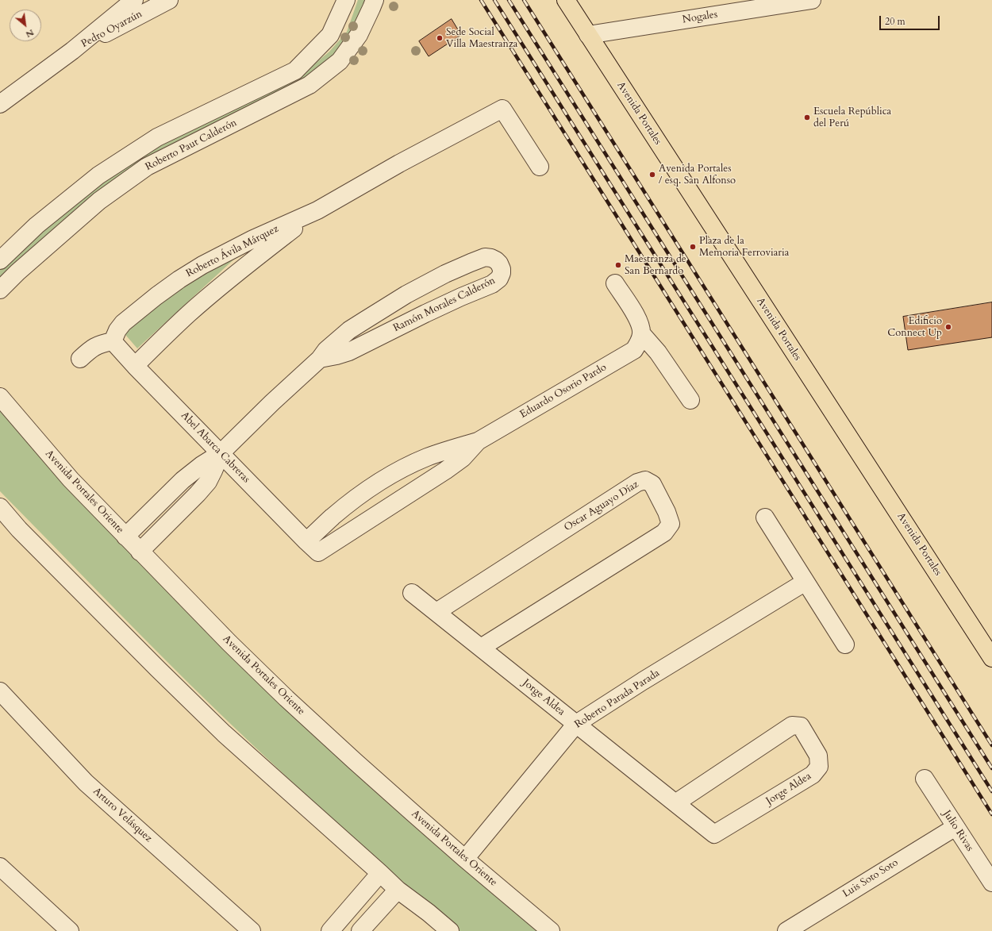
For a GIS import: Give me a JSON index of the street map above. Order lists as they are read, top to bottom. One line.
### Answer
{"streets":{"main road":["Avenida Portales"],"street":["Nogales","Pedro Oyarzún","Roberto Paut Calderón","Roberto Ávila Márquez","Ramón Morales Calderón","Eduardo Osorio Pardo","Abel Abarca Cabreras","Avenida Portales Oriente","Oscar Aguayo Díaz","Jorge Aldea","Roberto Parada Parada","Arturo Velásquez","Julio Rivas","Luis Soto Soto"]},"crossings":[["Nogales","Avenida Portales"],["Roberto Ávila Márquez","Abel Abarca Cabreras"],["Ramón Morales Calderón","Abel Abarca Cabreras"],["Ramón Morales Calderón","Avenida Portales Oriente"],["Eduardo Osorio Pardo","Abel Abarca Cabreras"],["Avenida Portales Oriente","Roberto Parada Parada"],["Oscar Aguayo Díaz","Jorge Aldea"],["Jorge Aldea","Roberto Parada Parada"],["Julio Rivas","Luis Soto Soto"]],"places":["Sede Social Villa Maestranza","Escuela República del Perú","Avenida Portales / esq. San Alfonso","Plaza de la Memoria Ferroviaria","Maestranza de San Bernardo","Edificio Connect Up"],"scale_bar":"20 m","north":"bottom right"}
